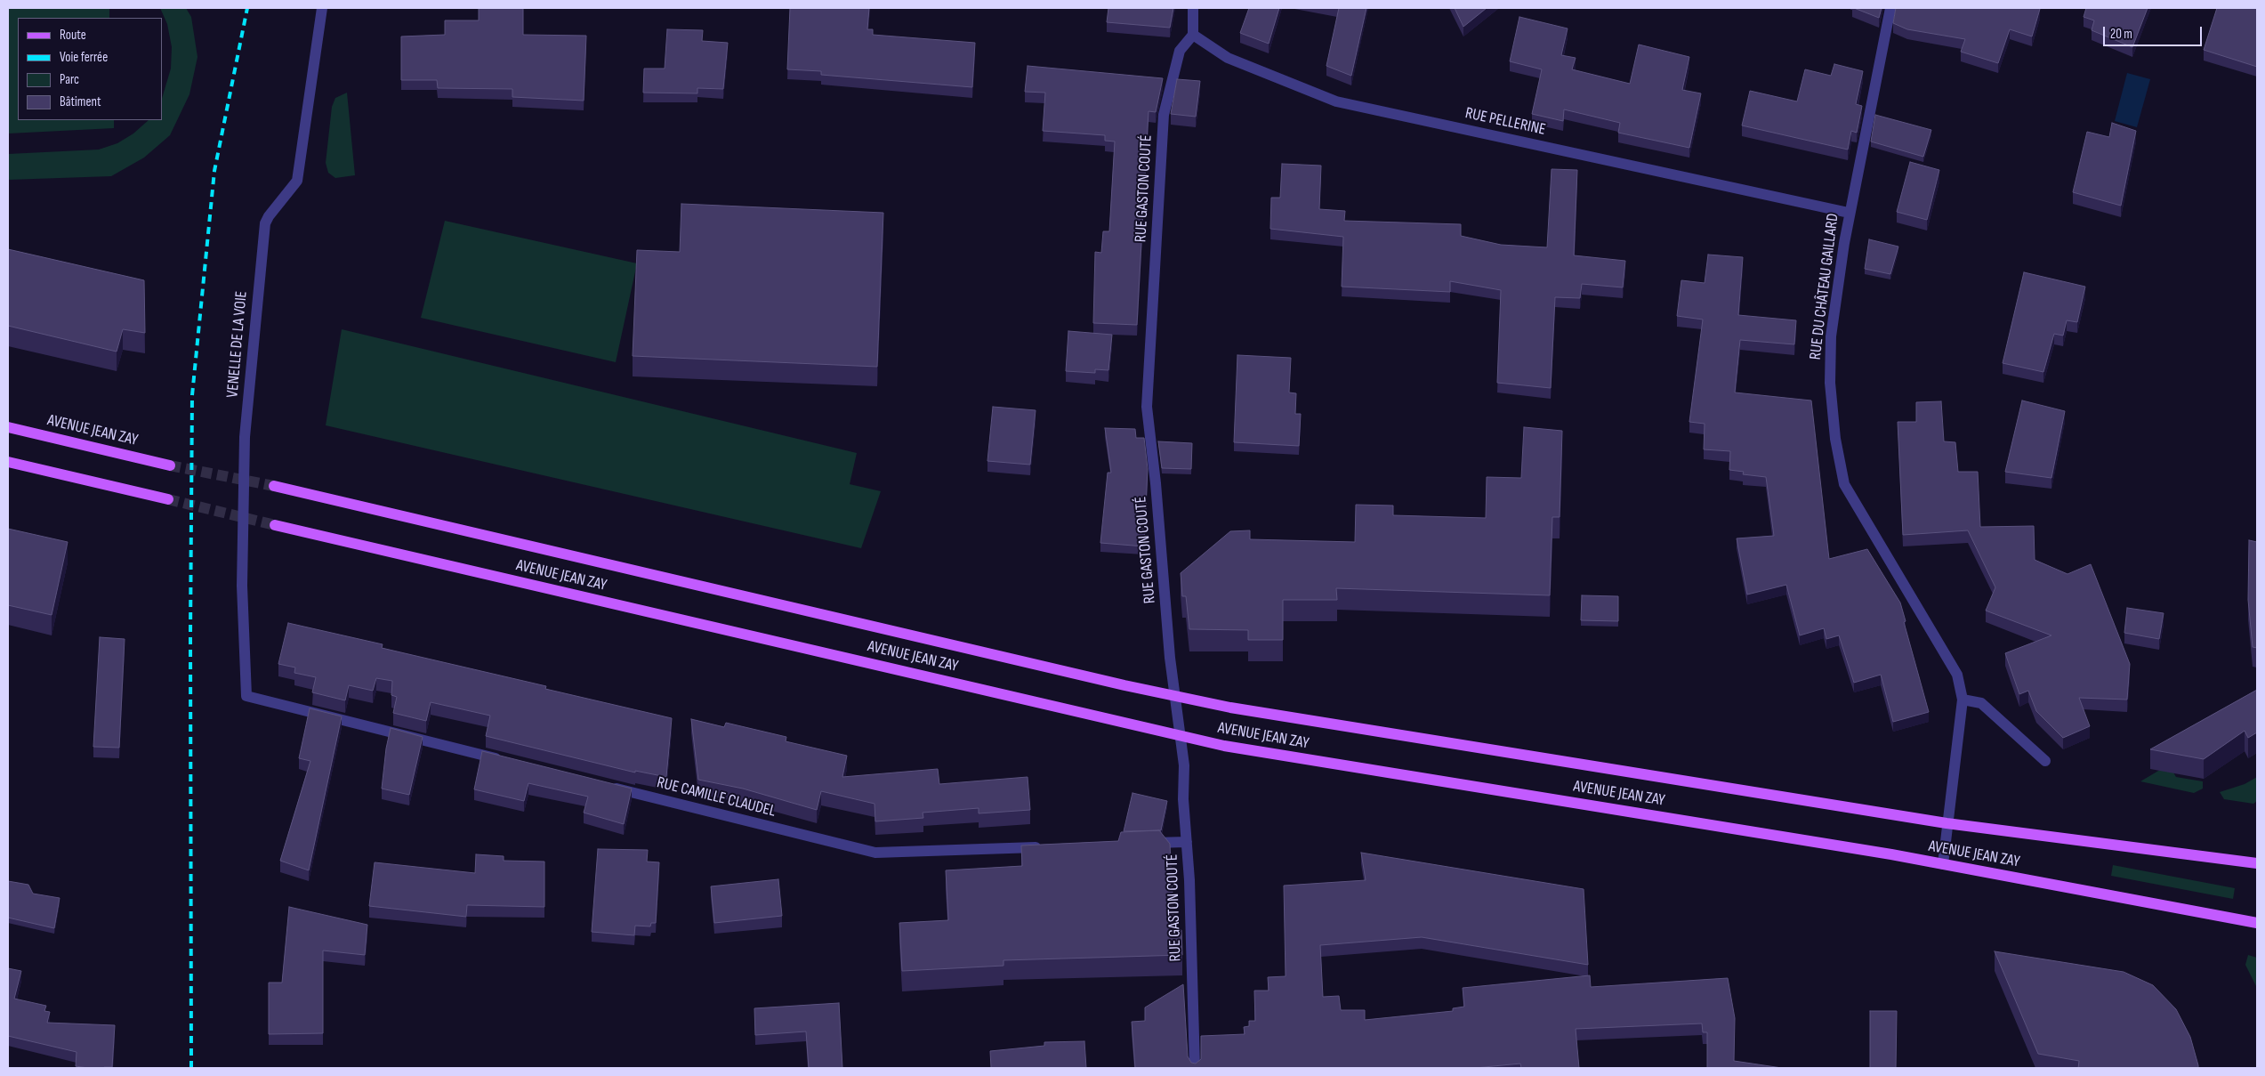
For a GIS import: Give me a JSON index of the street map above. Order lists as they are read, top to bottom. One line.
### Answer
{"streets":{"main road":["AVENUE JEAN ZAY"],"street":["RUE PELLERINE","RUE GASTON COUTÉ","RUE DU CHÂTEAU GAILLARD","VENELLE DE LA VOIE","RUE CAMILLE CLAUDEL"]},"crossings":[["RUE PELLERINE","RUE GASTON COUTÉ"],["RUE PELLERINE","RUE DU CHÂTEAU GAILLARD"],["RUE GASTON COUTÉ","AVENUE JEAN ZAY"],["RUE DU CHÂTEAU GAILLARD","AVENUE JEAN ZAY"]],"legend":["Route","Voie ferrée","Parc","Bâtiment"],"scale_bar":"20 m"}
